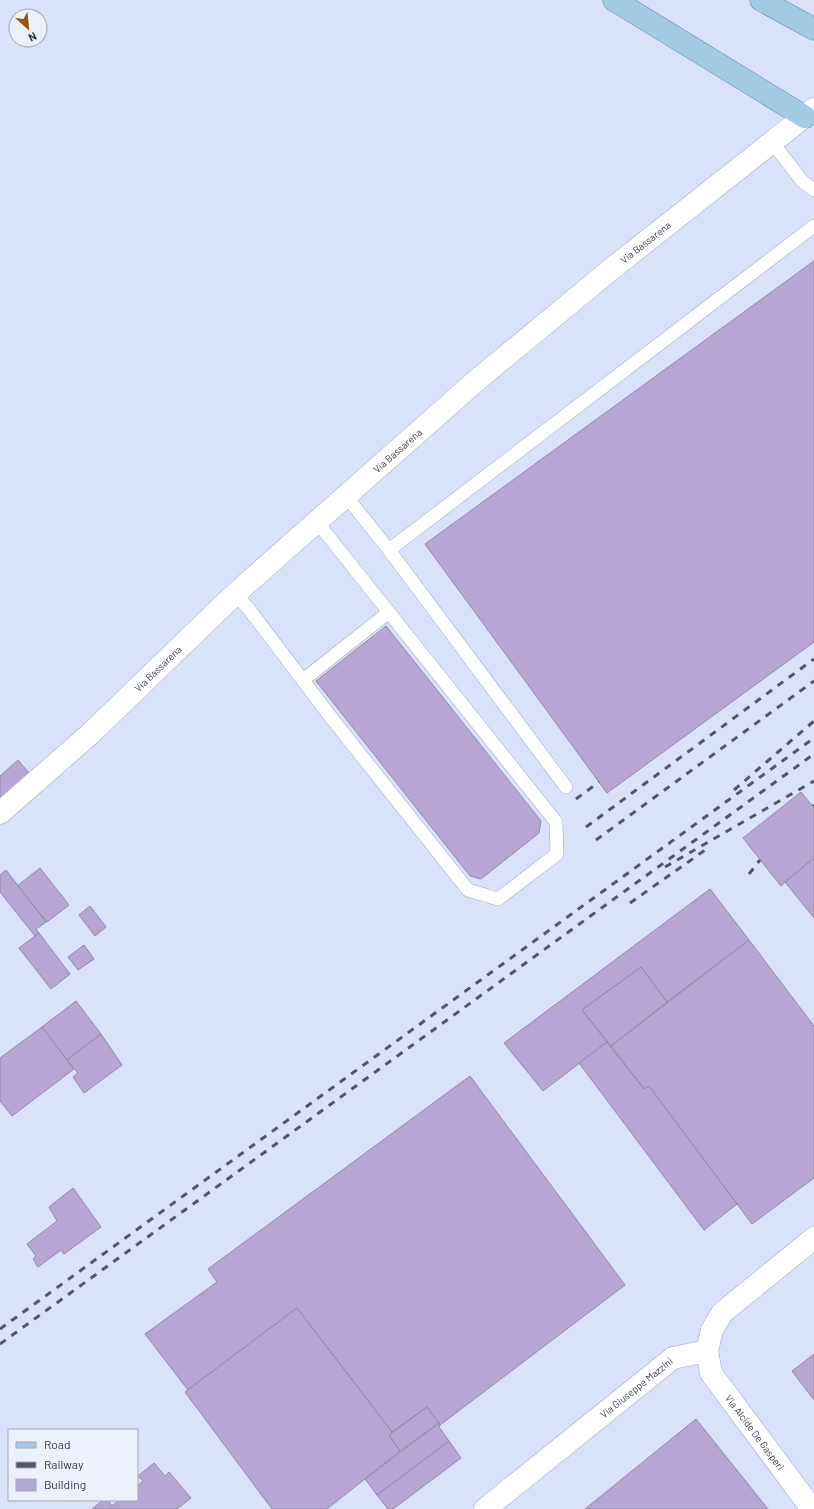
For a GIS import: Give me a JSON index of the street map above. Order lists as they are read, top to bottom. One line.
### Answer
{"streets":{"street":["Via Bassarena","Via Giuseppe Mazzini","Via Alcide De Gasperi"]},"crossings":[["Via Giuseppe Mazzini","Via Alcide De Gasperi"]],"legend":["Road","Railway","Building"],"north":"bottom right"}
